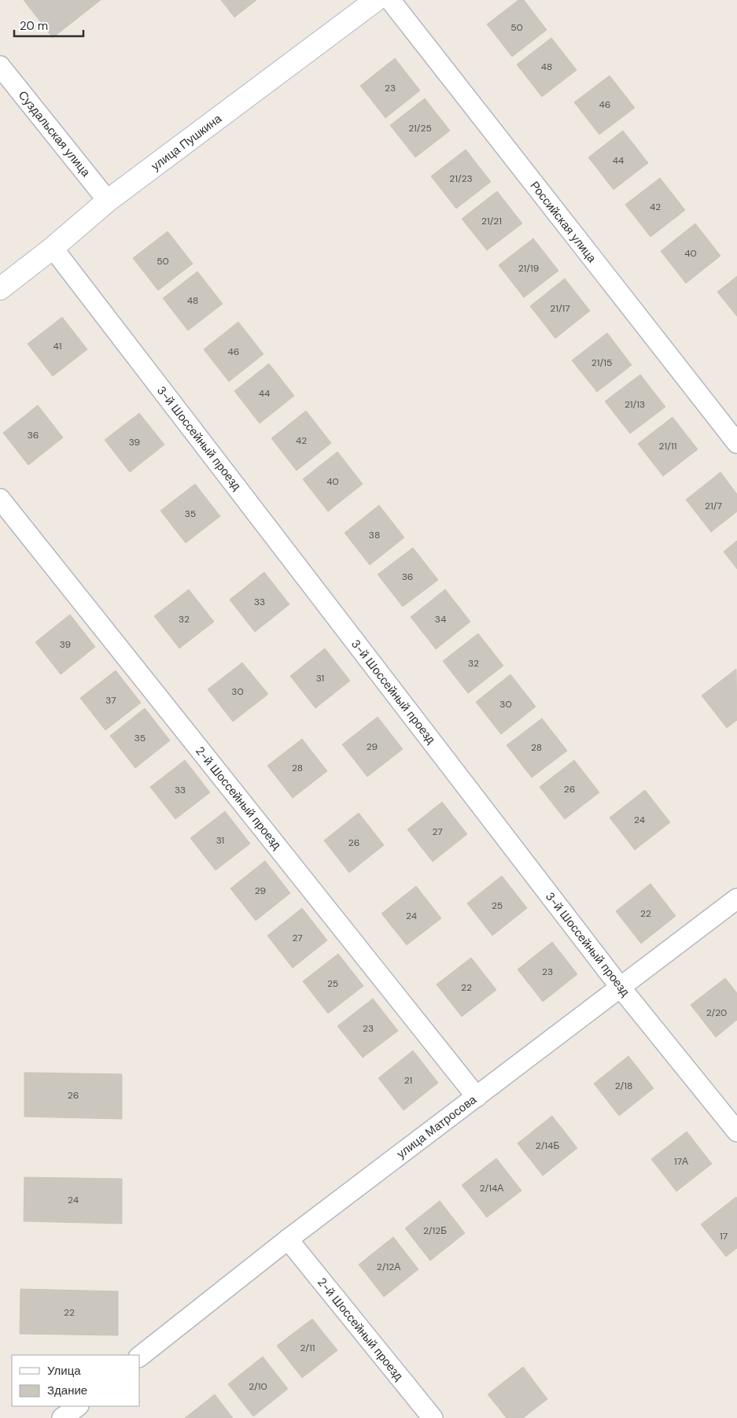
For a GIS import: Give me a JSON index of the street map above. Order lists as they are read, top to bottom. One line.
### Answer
{"streets":{"street":["Суздальская улица","улица Пушкина","Российская улица","3-й Шоссейный проезд","2-й Шоссейный проезд","улица Матросова"]},"crossings":[["Суздальская улица","улица Пушкина"],["улица Пушкина","3-й Шоссейный проезд"],["3-й Шоссейный проезд","улица Матросова"],["2-й Шоссейный проезд","улица Матросова"]],"house_numbers":["50","48","23","46","21/25","44","21/23","42","21/21","40","50","21/19","48","21/17","41","46","21/15","44","21/13","36","42","39","21/11","40","21/7","35","38","36","33","32","34","39","32","31","30","37","30","35","29","28","28","26","33","24","27","31","26","29","25","22","24","27","23","25","22","2/20","23","21","2/18","26","2/14Б","17А","2/14А","24","2/12Б","17","2/12А","22","2/11","2/10"],"legend":["Улица","Здание"],"scale_bar":"20 m"}
